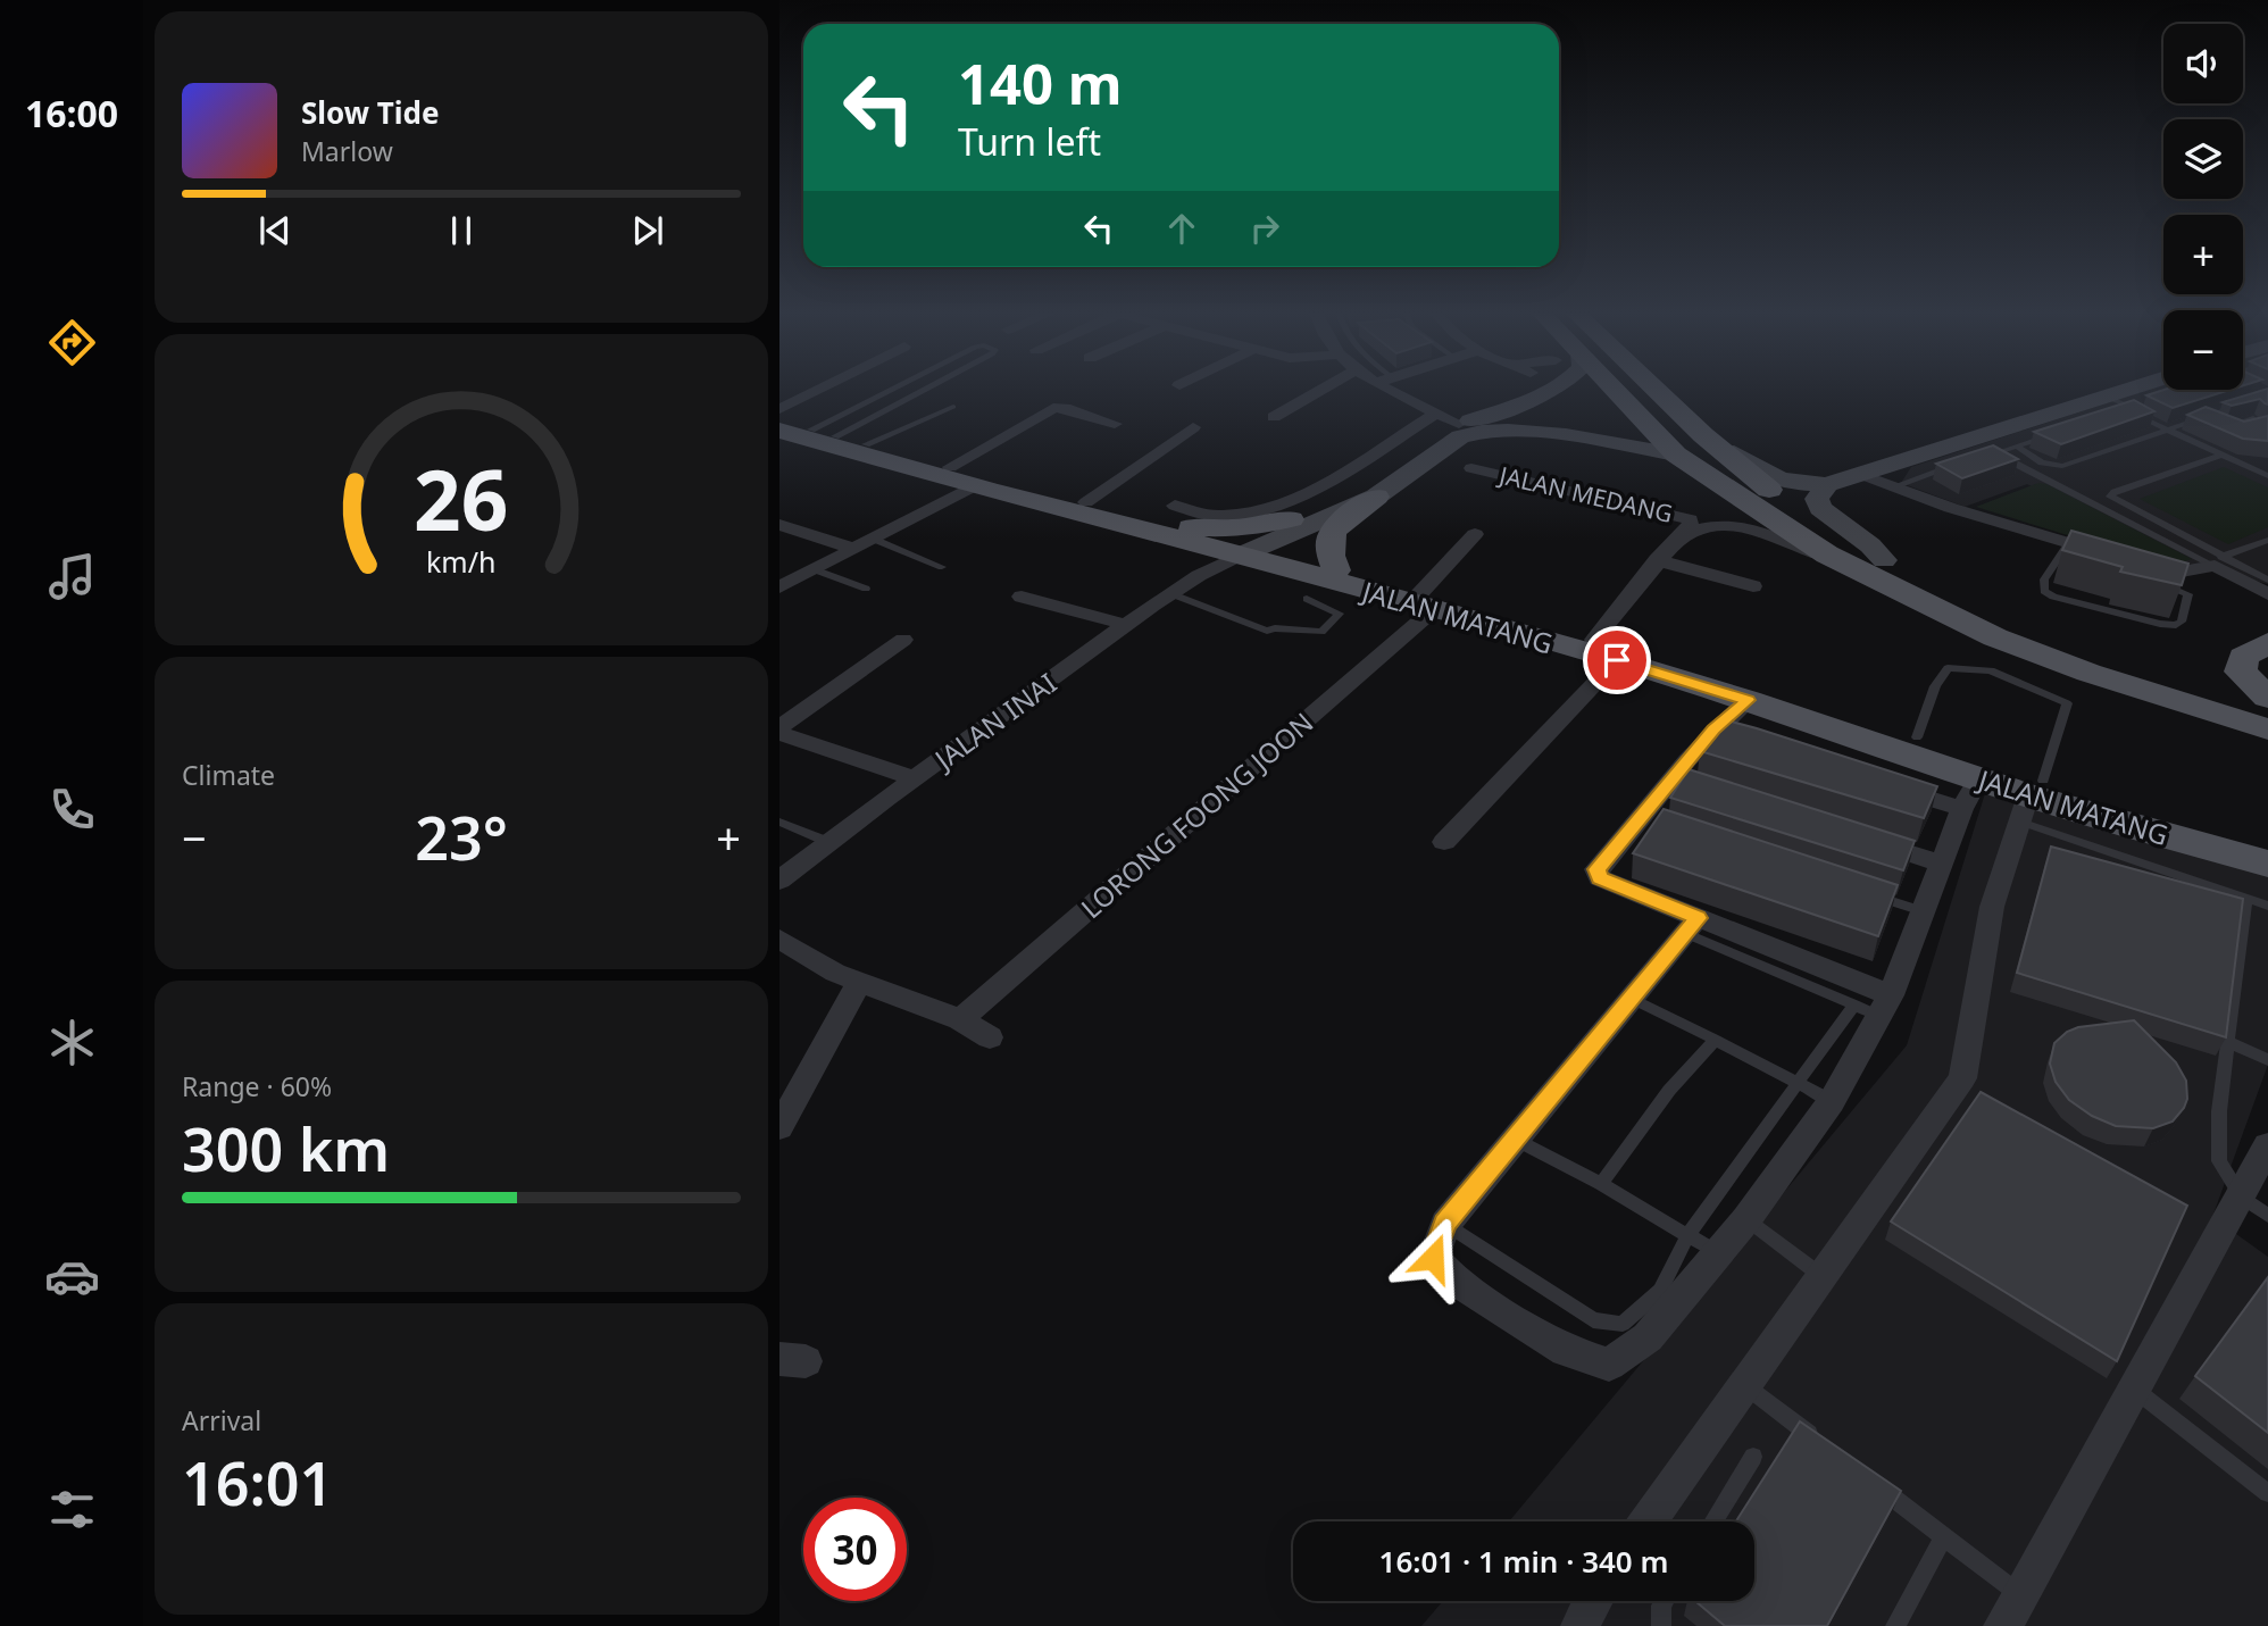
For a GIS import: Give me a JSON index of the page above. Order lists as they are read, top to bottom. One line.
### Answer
{"streets":{"main road":["JALAN MATANG"],"street":["JALAN MEDANG","JALAN INAI","LORONG FOONG JOON"]},"crossings":[["JALAN MEDANG","JALAN MATANG"],["JALAN MATANG","JALAN INAI"],["JALAN MATANG","LORONG FOONG JOON"]],"page":{"tabs":"16:00","map_buttons":["+","−"],"turn":["140 m","Turn left"],"song":["Slow Tide","Marlow"],"tile":["Climate",["Range · 60%","300 km"],["Arrival","16:01"]],"heat":["−","23°","+"],"limit":"30","trip":"16:01 · 1 min · 340 m","gauge":["26","km/h"]}}
